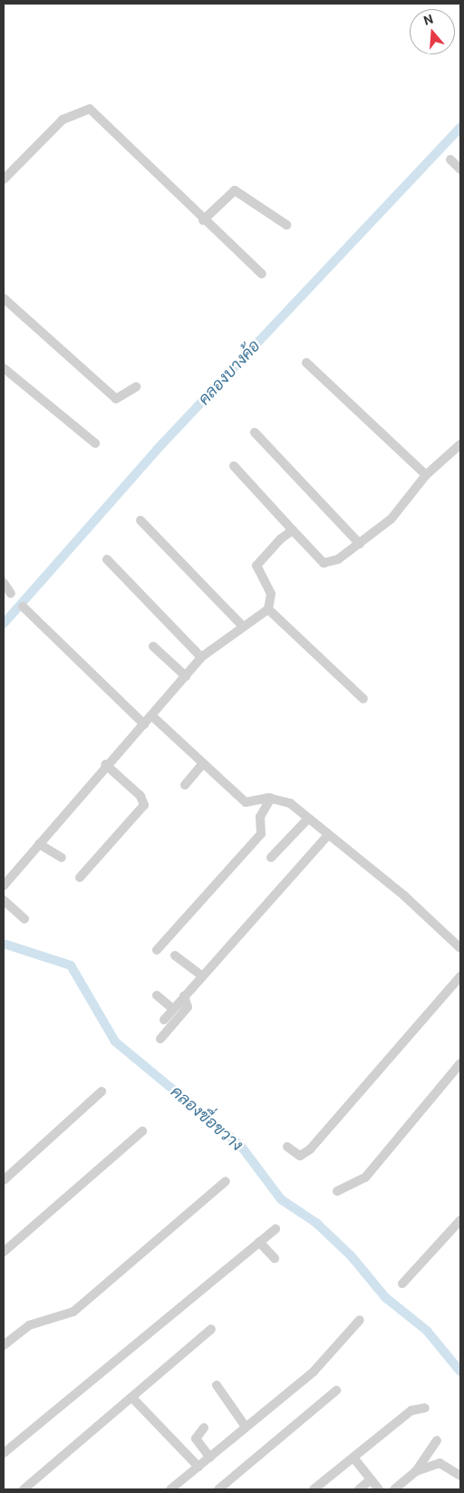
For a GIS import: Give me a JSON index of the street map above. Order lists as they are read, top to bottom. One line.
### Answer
{"water":["คลองบางค้อ","คลองขื่อขวาง"],"north":"top"}
